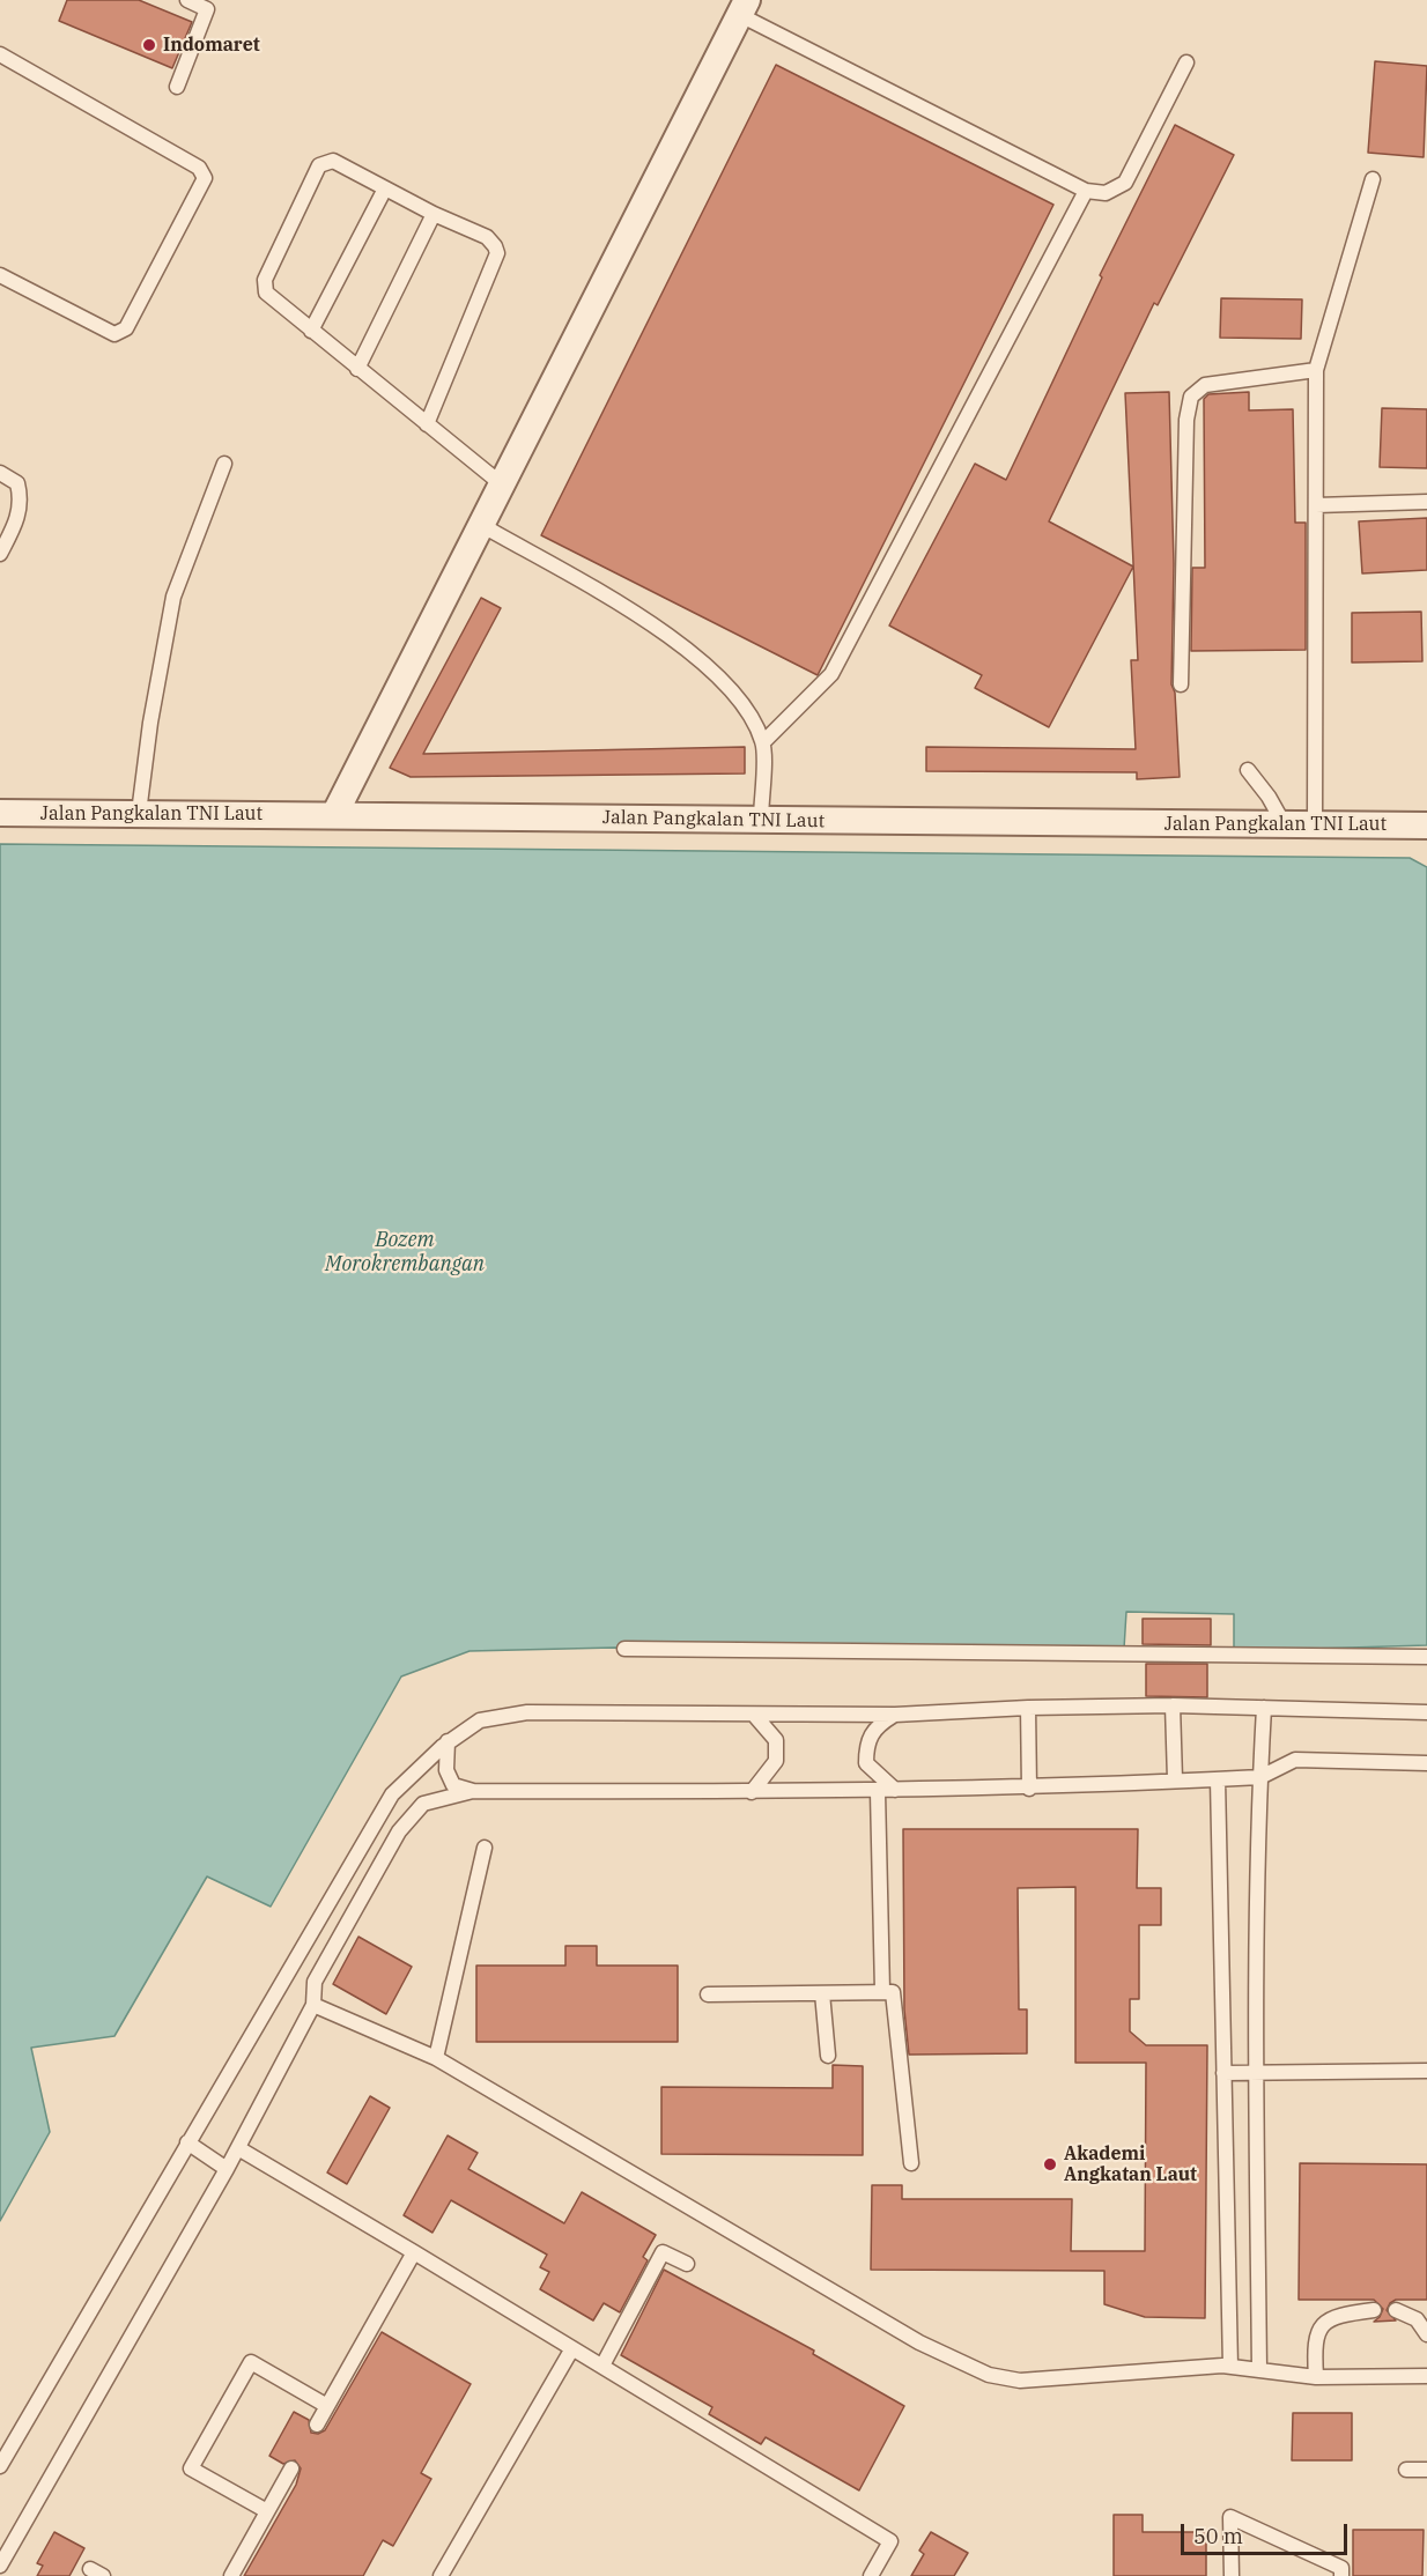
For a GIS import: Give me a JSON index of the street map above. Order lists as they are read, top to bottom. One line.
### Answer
{"streets":{"street":["Jalan Pangkalan TNI Laut"]},"water":["Bozem Morokrembangan"],"places":["Indomaret","Akademi Angkatan Laut"],"scale_bar":"50 m"}
